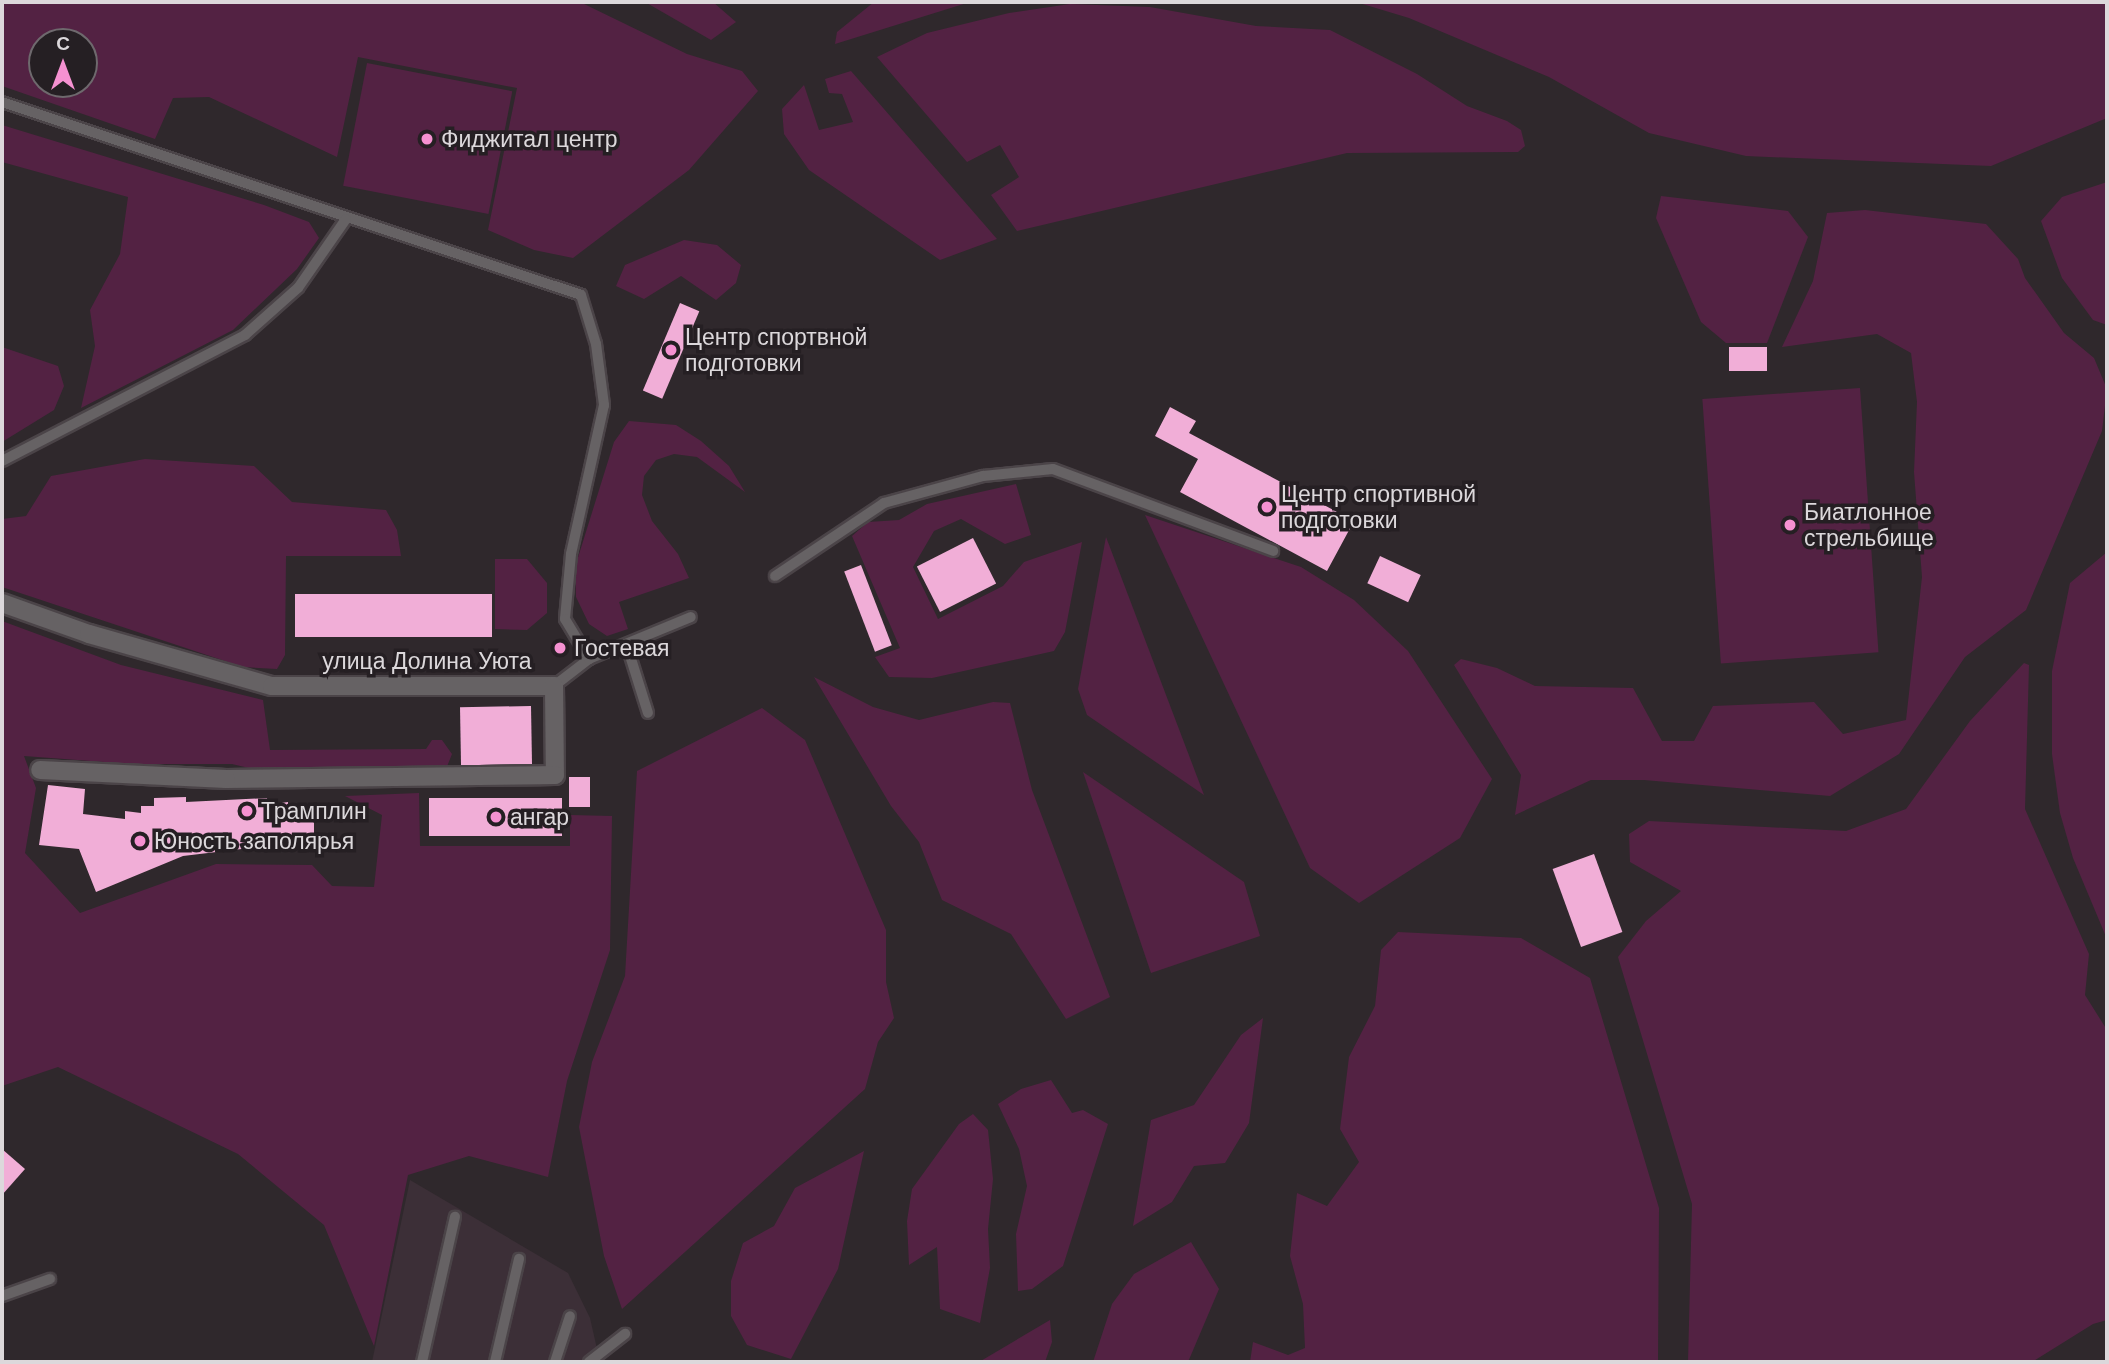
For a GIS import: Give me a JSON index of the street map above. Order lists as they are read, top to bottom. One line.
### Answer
{"streets":{"street":["улица Долина Уюта"]},"places":["Фиджитал центр","Центр спортвной подготовки","Центр спортивной подготовки","Биатлонное стрельбище","Гостевая","Трамплин","ангар","Юность заполярья"],"north":"top"}
